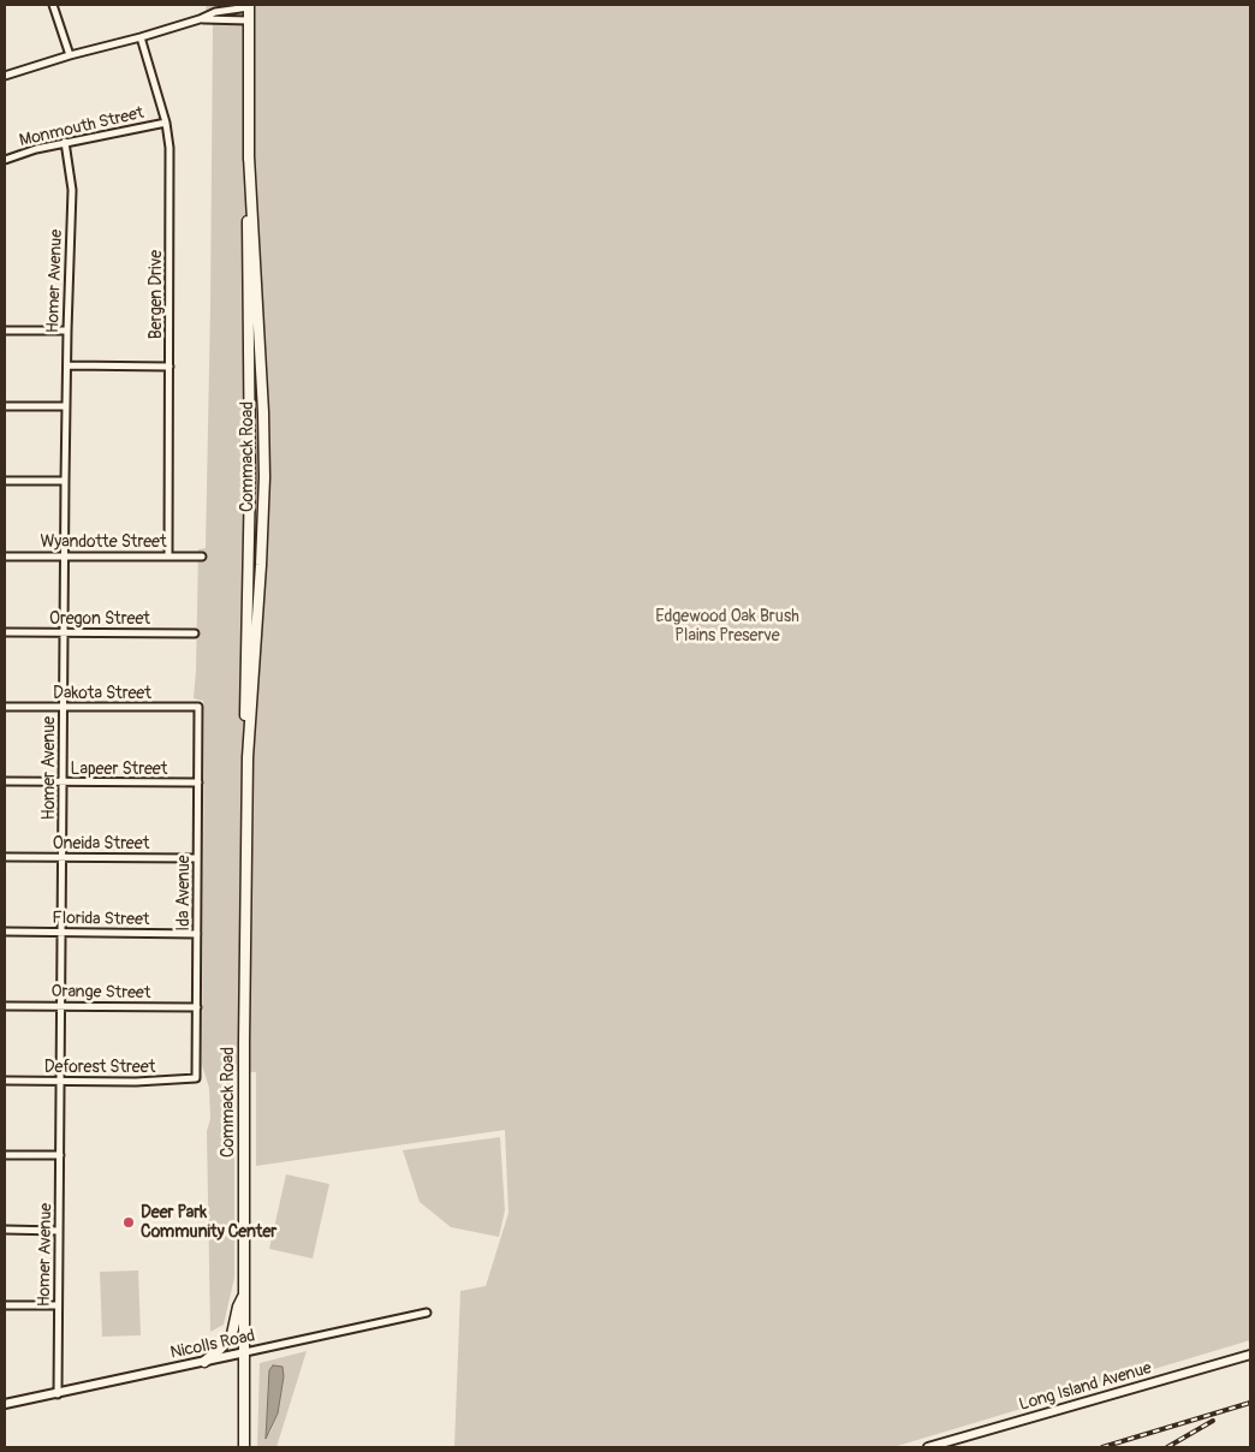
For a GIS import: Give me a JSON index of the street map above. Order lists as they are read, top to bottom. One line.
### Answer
{"streets":{"main road":["Commack Road"],"street":["Monmouth Street","Homer Avenue","Bergen Drive","Wyandotte Street","Oregon Street","Dakota Street","Lapeer Street","Oneida Street","Ida Avenue","Florida Street","Orange Street","Deforest Street","Nicolls Road","Long Island Avenue"]},"crossings":[["Monmouth Street","Homer Avenue"],["Monmouth Street","Bergen Drive"],["Homer Avenue","Wyandotte Street"],["Homer Avenue","Oregon Street"],["Homer Avenue","Dakota Street"],["Homer Avenue","Lapeer Street"],["Homer Avenue","Oneida Street"],["Homer Avenue","Florida Street"],["Homer Avenue","Orange Street"],["Homer Avenue","Deforest Street"],["Homer Avenue","Nicolls Road"],["Bergen Drive","Wyandotte Street"],["Commack Road","Nicolls Road"],["Dakota Street","Ida Avenue"],["Lapeer Street","Ida Avenue"],["Oneida Street","Ida Avenue"],["Ida Avenue","Florida Street"],["Ida Avenue","Orange Street"],["Ida Avenue","Deforest Street"]],"parks":["Edgewood Oak Brush Plains Preserve"],"places":["Deer Park Community Center"]}
